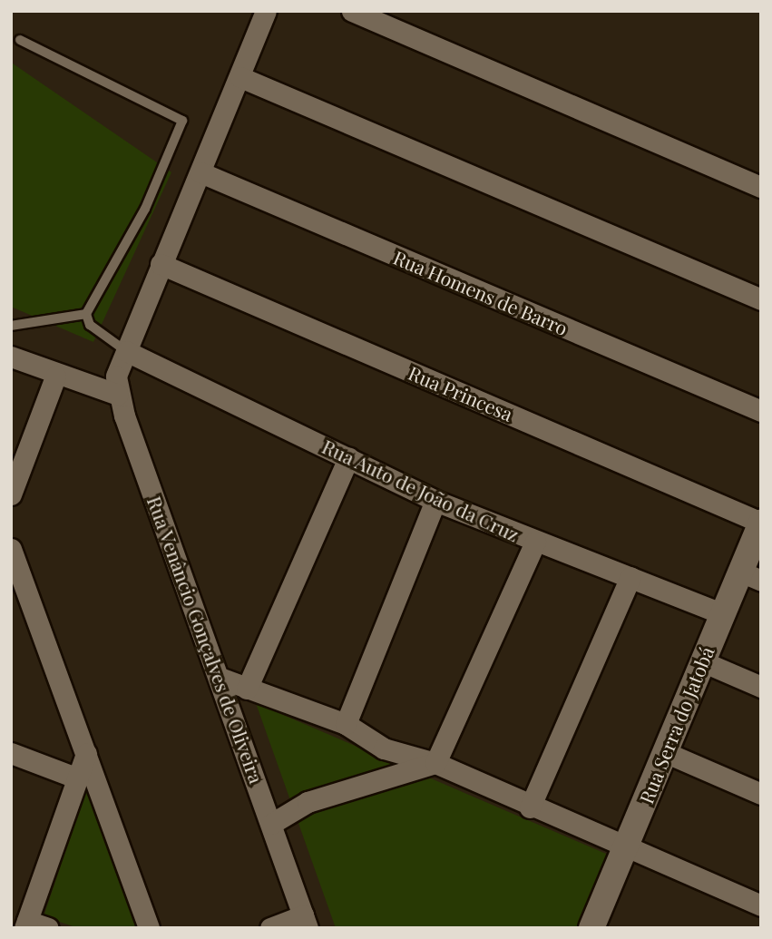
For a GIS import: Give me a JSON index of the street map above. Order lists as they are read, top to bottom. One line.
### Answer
{"streets":{"street":["Rua Homens de Barro","Rua Princesa","Rua Auto de João da Cruz","Rua Venâncio Gonçalves de Oliveira","Rua Serra do Jatobá"]},"crossings":[["Rua Homens de Barro","Rua Venâncio Gonçalves de Oliveira"],["Rua Princesa","Rua Venâncio Gonçalves de Oliveira"],["Rua Princesa","Rua Serra do Jatobá"],["Rua Auto de João da Cruz","Rua Venâncio Gonçalves de Oliveira"],["Rua Auto de João da Cruz","Rua Serra do Jatobá"]]}
